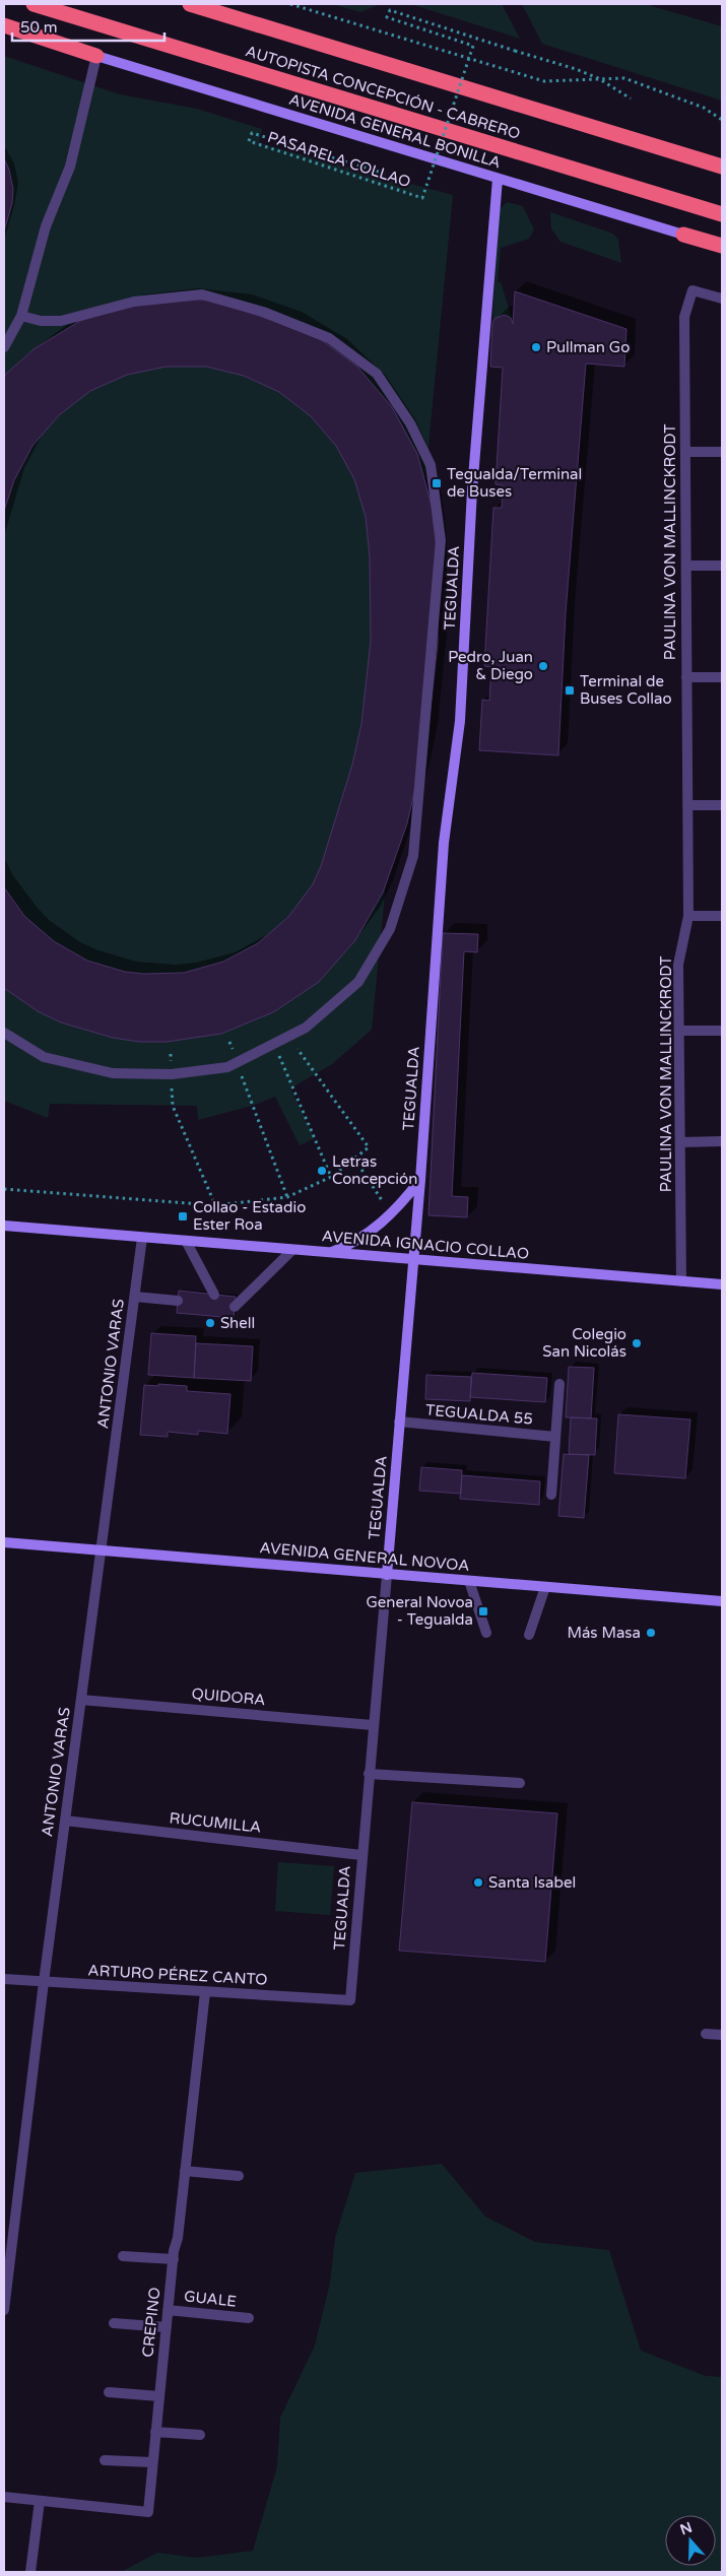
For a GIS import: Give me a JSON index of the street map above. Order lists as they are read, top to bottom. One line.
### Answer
{"streets":{"highway":["AUTOPISTA CONCEPCIÓN - CABRERO"],"street":["AVENIDA GENERAL BONILLA","PAULINA VON MALLINCKRODT","TEGUALDA","AVENIDA IGNACIO COLLAO","ANTONIO VARAS","TEGUALDA 55","AVENIDA GENERAL NOVOA","QUIDORA","RUCUMILLA","ARTURO PÉREZ CANTO","GUALE","CREPINO"],"path":["PASARELA COLLAO"]},"crossings":[["AVENIDA GENERAL BONILLA","TEGUALDA"],["PAULINA VON MALLINCKRODT","AVENIDA IGNACIO COLLAO"],["TEGUALDA","AVENIDA IGNACIO COLLAO"],["TEGUALDA","TEGUALDA 55"],["TEGUALDA","AVENIDA GENERAL NOVOA"],["TEGUALDA","QUIDORA"],["TEGUALDA","RUCUMILLA"],["TEGUALDA","ARTURO PÉREZ CANTO"],["AVENIDA IGNACIO COLLAO","ANTONIO VARAS"],["ANTONIO VARAS","AVENIDA GENERAL NOVOA"],["ANTONIO VARAS","QUIDORA"],["ANTONIO VARAS","RUCUMILLA"],["ANTONIO VARAS","ARTURO PÉREZ CANTO"],["ARTURO PÉREZ CANTO","CREPINO"],["GUALE","CREPINO"]],"places":{"other":["Pullman Go","Pedro, Juan & Diego","Letras Concepción","Shell","Colegio San Nicolás","Más Masa","Santa Isabel"],"transit":["Tegualda/Terminal de Buses","Terminal de Buses Collao","Collao - Estadio Ester Roa","General Novoa - Tegualda"]},"scale_bar":"50 m","north":"top"}
